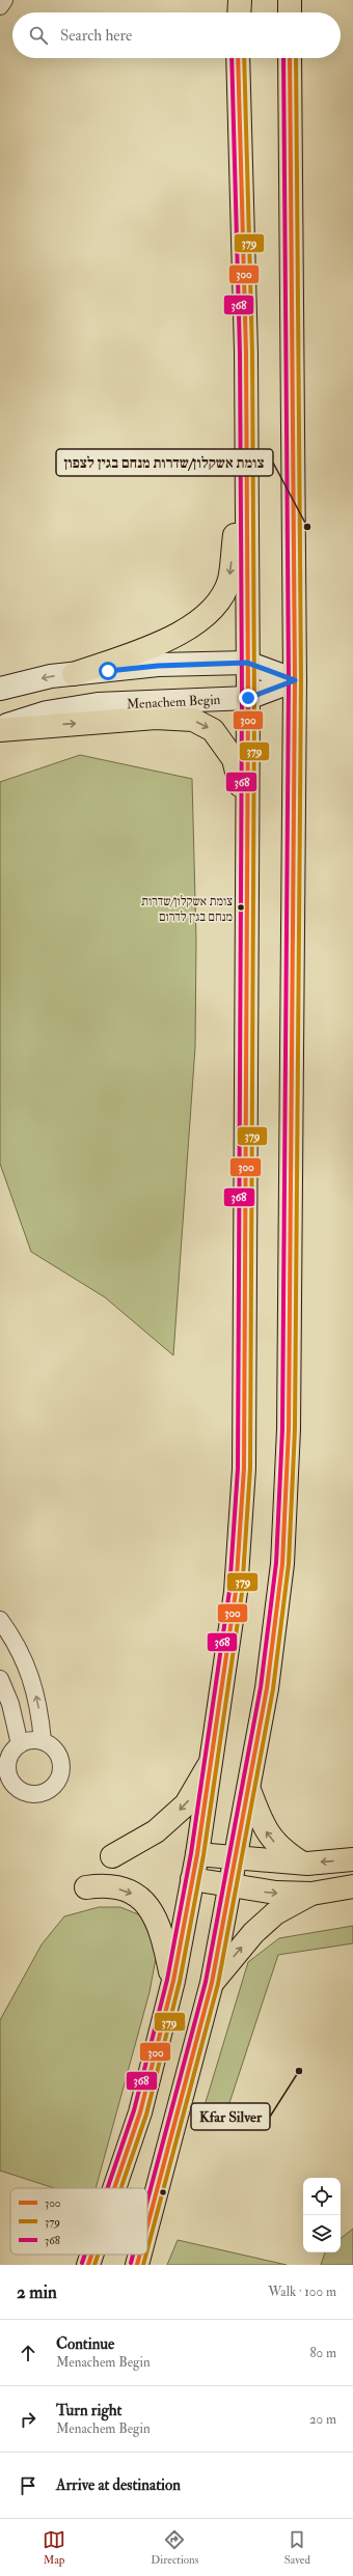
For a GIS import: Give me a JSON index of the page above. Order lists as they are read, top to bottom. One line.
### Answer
{"streets":{"main road":["Menachem Begin"]},"places":["צומת אשקלון/שדרות מנחם בגין לצפון","צומת אשקלון/שדרות מנחם בגין לדרום","Kfar Silver"],"lines":["transit line 300","transit line 379","transit line 368"],"legend":["300","379","368"],"page":{"search":"Search here","heading":["2 min","Walk · 100 m"],"list":[["Continue","Menachem Begin","80 m"],["Turn right","Menachem Begin","20 m"],"Arrive at destination"],"nav":["Map","Directions","Saved"]}}
